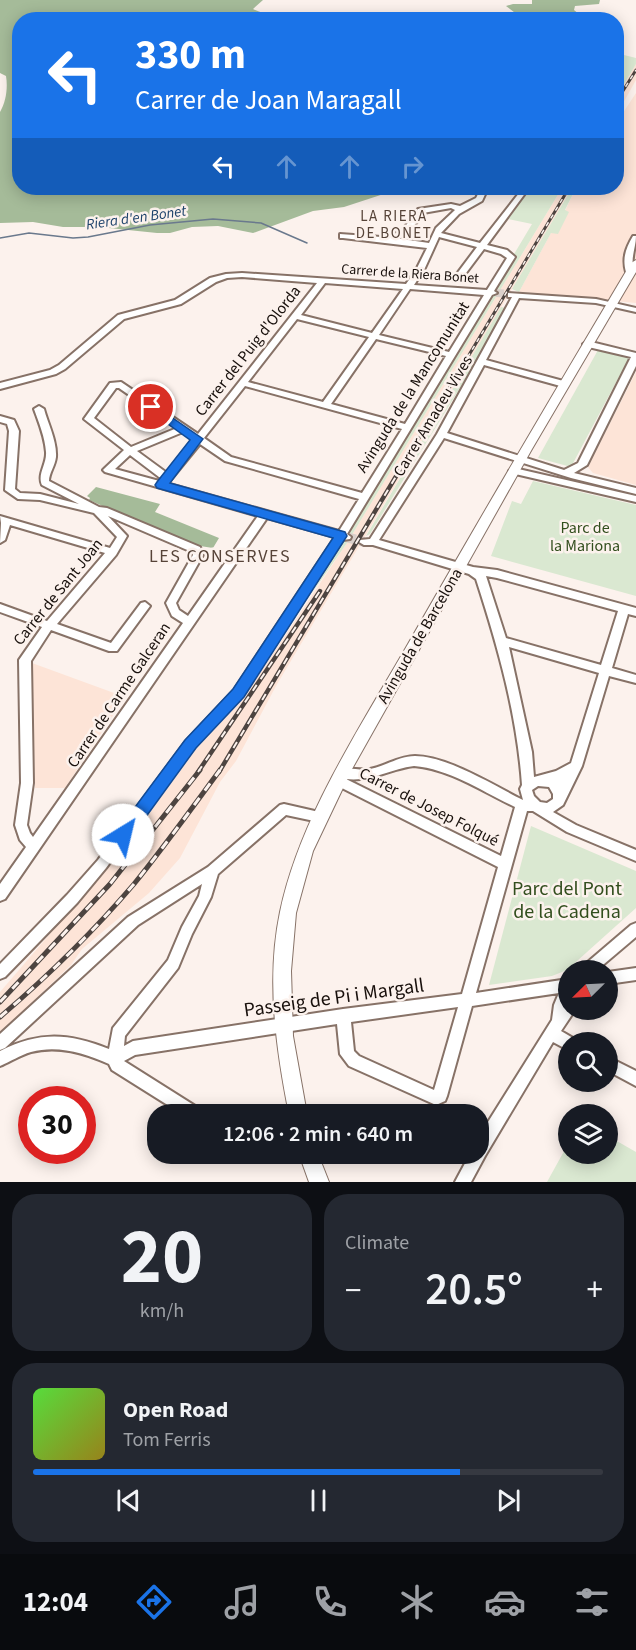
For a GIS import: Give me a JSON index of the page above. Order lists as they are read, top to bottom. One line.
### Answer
{"streets":{"main road":["Avinguda de Barcelona"],"street":["Carrer de la Riera Bonet","Carrer del Puig d'Olorda","Avinguda de la Mancomunitat","Carrer Amadeu Vives","Carrer de Sant Joan","Carrer de Carme Galceran","Carrer de Josep Folqué","Passeig de Pi i Margall"]},"crossings":[["Carrer de la Riera Bonet","Carrer del Puig d'Olorda"],["Carrer de la Riera Bonet","Avinguda de la Mancomunitat"],["Carrer Amadeu Vives","Avinguda de Barcelona"],["Carrer de Sant Joan","Carrer de Carme Galceran"],["Avinguda de Barcelona","Carrer de Josep Folqué"],["Avinguda de Barcelona","Passeig de Pi i Margall"]],"districts":["LA RIERA DE BONET","LES CONSERVES"],"water":["Riera d'en Bonet"],"parks":["Parc de la Mariona","Parc del Pont de la Cadena"],"north":"bottom left","page":{"turn":["330 m","Carrer de Joan Maragall"],"limit":"30","trip":"12:06 · 2 min · 640 m","tile":[["20","km/h"],"Climate"],"heat":["−","20.5°","+"],"song":["Open Road","Tom Ferris"],"tabs":"12:04"}}
